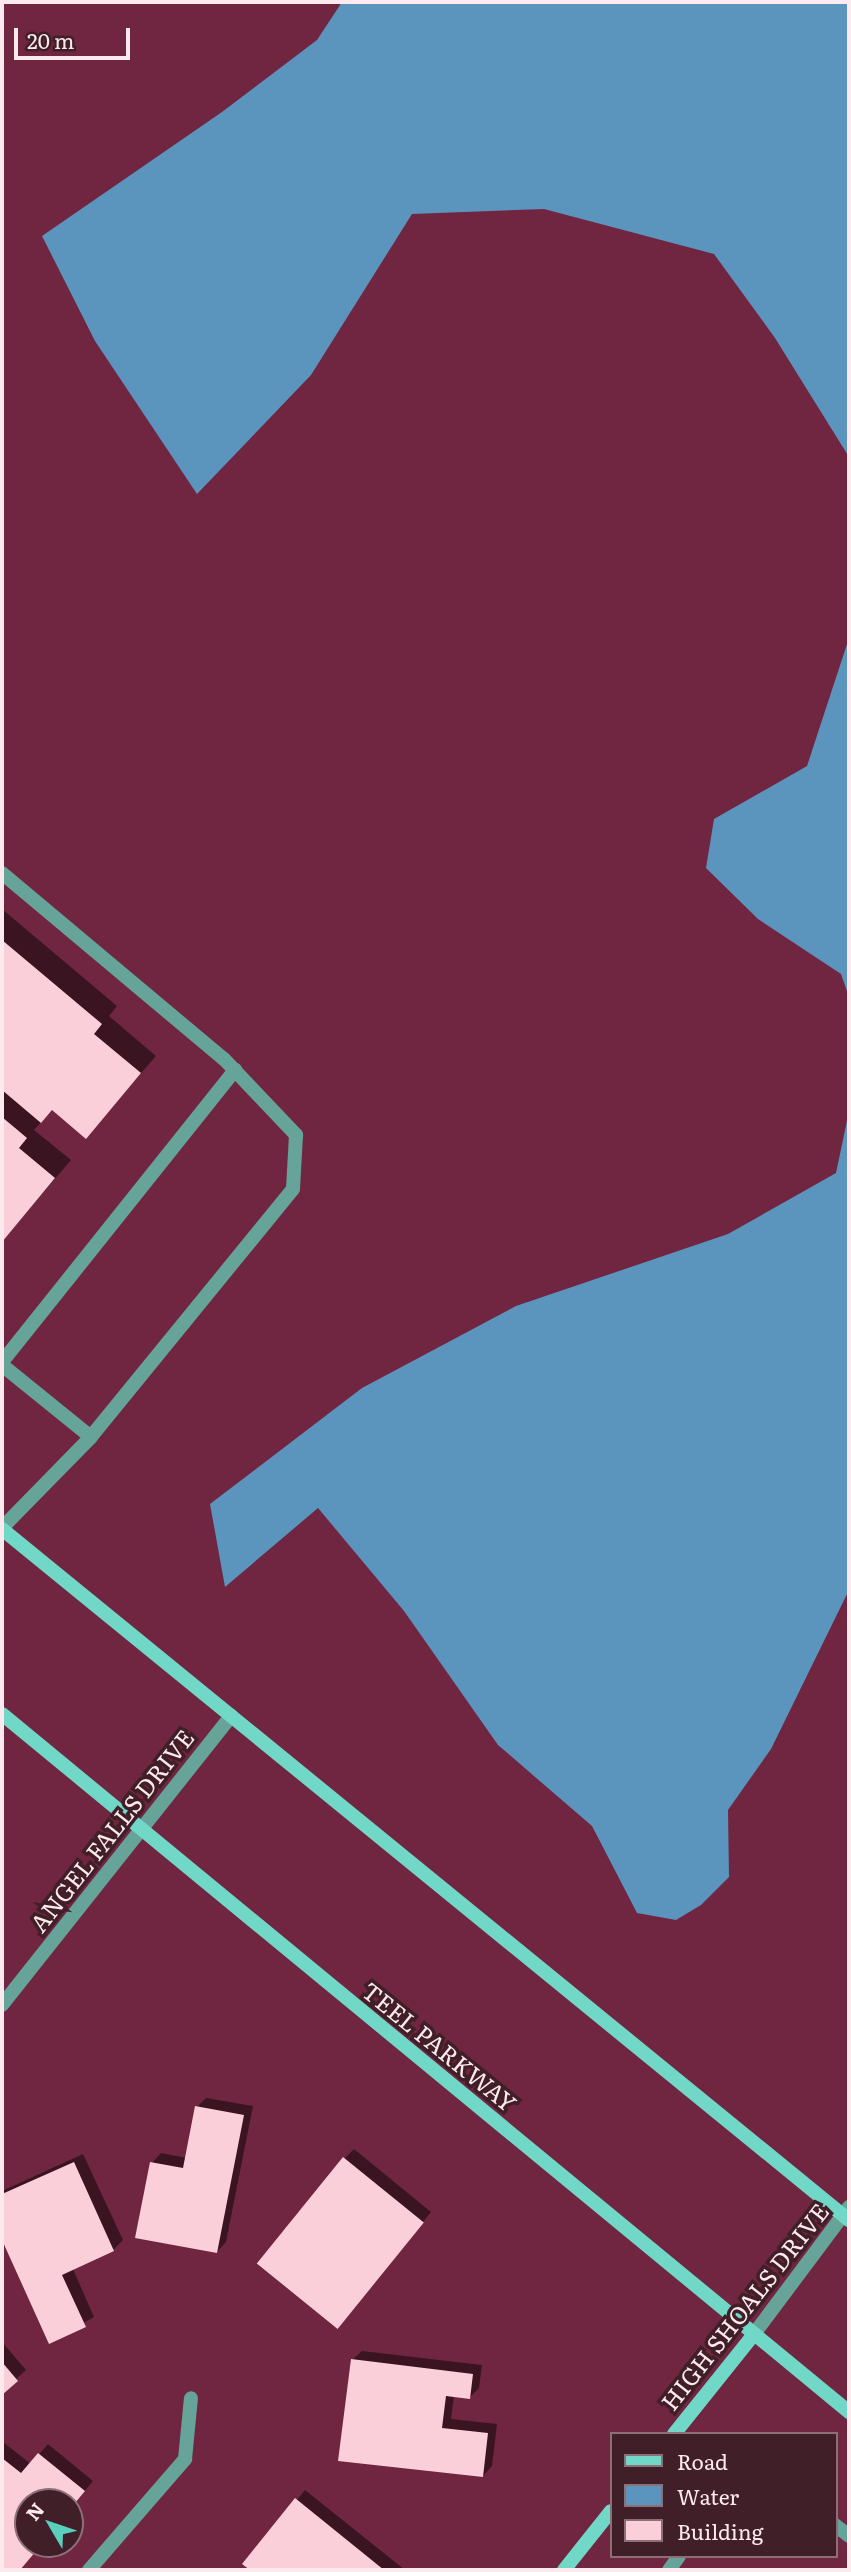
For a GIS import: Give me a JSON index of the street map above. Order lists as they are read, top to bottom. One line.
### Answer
{"streets":{"main road":["TEEL PARKWAY","HIGH SHOALS DRIVE"],"street":["ANGEL FALLS DRIVE"]},"crossings":[["ANGEL FALLS DRIVE","TEEL PARKWAY"],["TEEL PARKWAY","HIGH SHOALS DRIVE"]],"legend":["Road","Water","Building"],"scale_bar":"20 m","north":"top left"}
